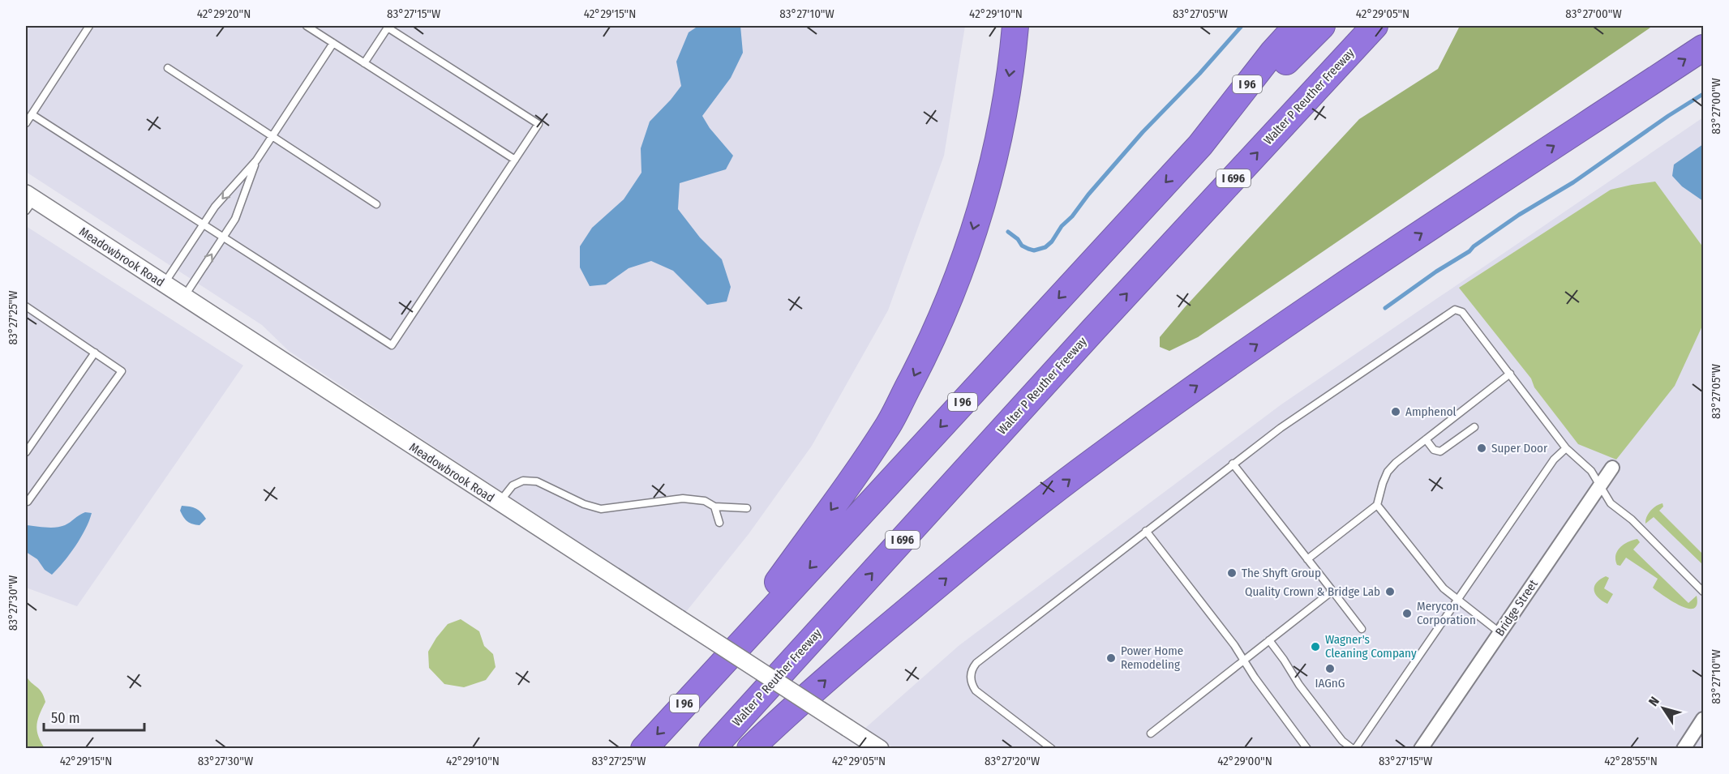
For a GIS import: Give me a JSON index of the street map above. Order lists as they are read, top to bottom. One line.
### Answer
{"streets":{"highway":["I 96","Walter P Reuther Freeway","I 696"],"street":["Meadowbrook Road","Bridge Street"]},"places":["Amphenol","Super Door","The Shyft Group","Quality Crown & Bridge Lab","Merycon Corporation","Wagner's Cleaning Company","Power Home Remodeling","IAGnG"],"scale_bar":"50 m","north":"top left","coordinates":["42°29'20\"N","83°27'15\"W","42°29'15\"N","83°27'10\"W","42°29'10\"N","83°27'05\"W","42°29'05\"N","83°27'00\"W","83°27'25\"W","83°27'30\"W","83°27'20\"W","42°29'00\"N","42°28'55\"N"]}
